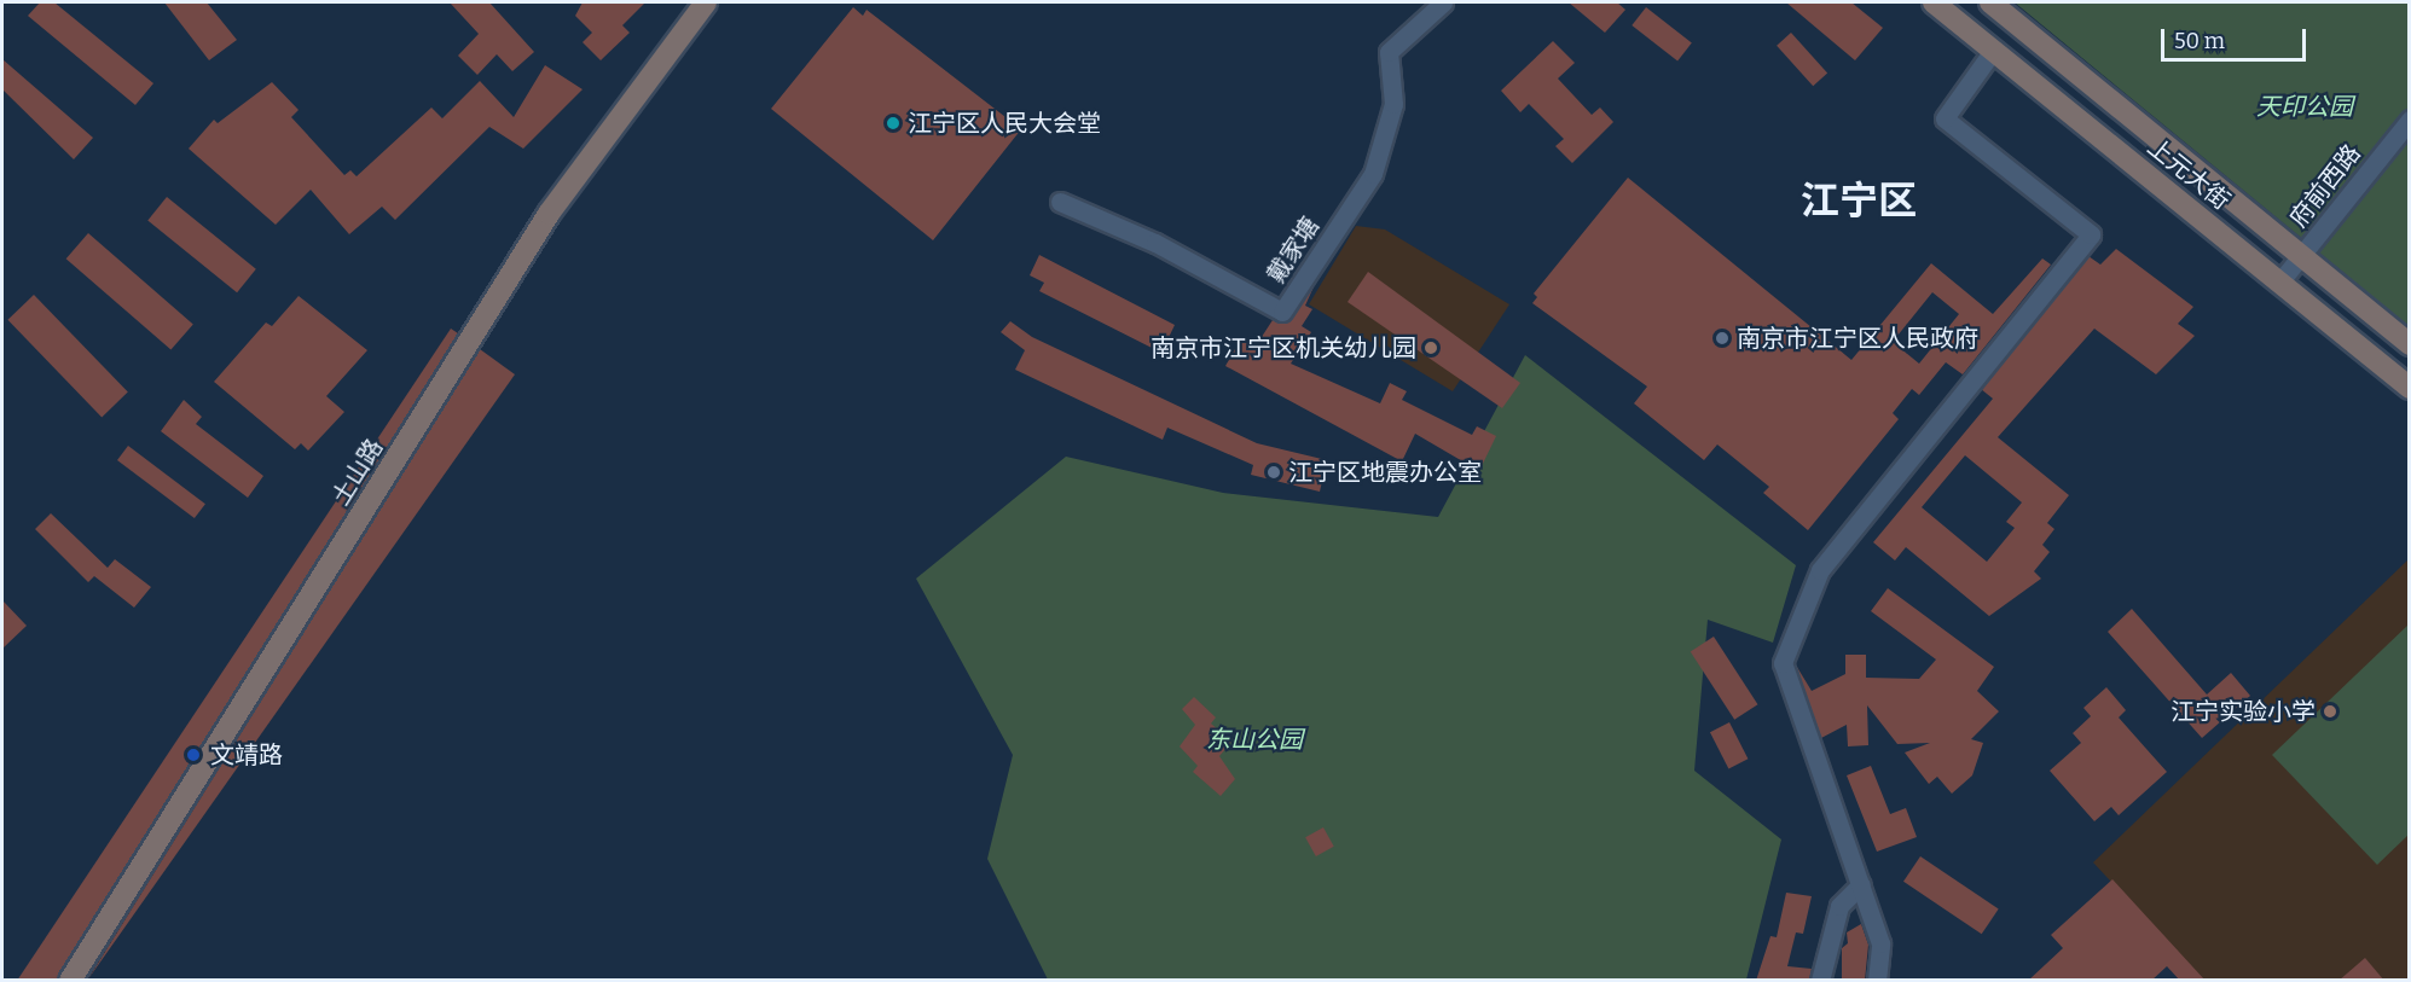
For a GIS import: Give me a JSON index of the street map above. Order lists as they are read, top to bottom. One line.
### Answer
{"streets":{"street":["上元大街","府前西路","戴家塘","土山路"]},"crossings":[["上元大街","府前西路"]],"districts":["江宁区"],"parks":["天印公园","东山公园"],"places":["江宁区人民大会堂","南京市江宁区人民政府","南京市江宁区机关幼儿园","江宁区地震办公室","江宁实验小学","文靖路"],"scale_bar":"50 m"}
